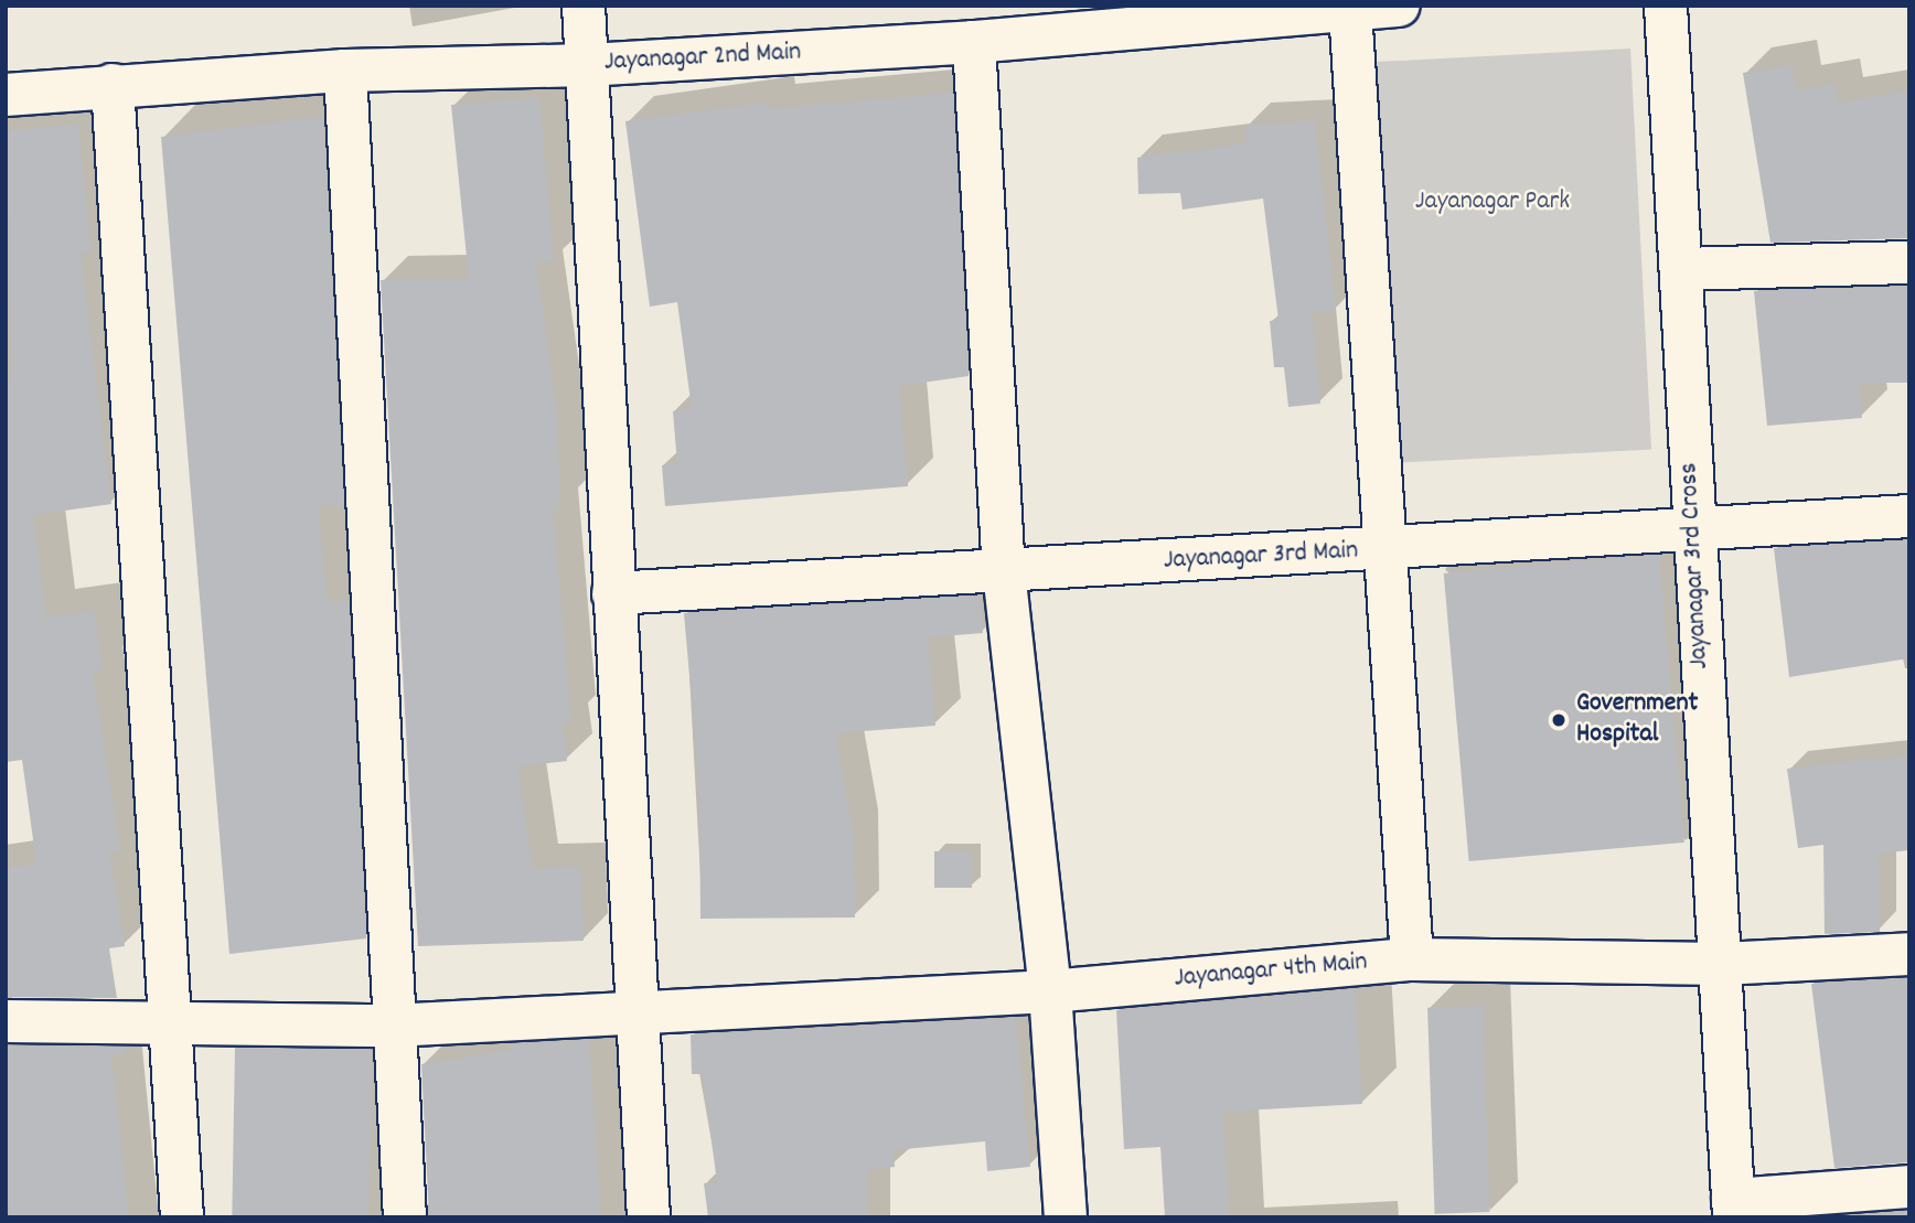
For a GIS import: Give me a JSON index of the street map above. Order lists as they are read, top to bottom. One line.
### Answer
{"streets":{"street":["Jayanagar 2nd Main","Jayanagar 3rd Main","Jayanagar 3rd Cross","Jayanagar 4th Main"]},"crossings":[["Jayanagar 3rd Main","Jayanagar 3rd Cross"],["Jayanagar 3rd Cross","Jayanagar 4th Main"]],"parks":["Jayanagar Park"],"places":["Government Hospital"]}
